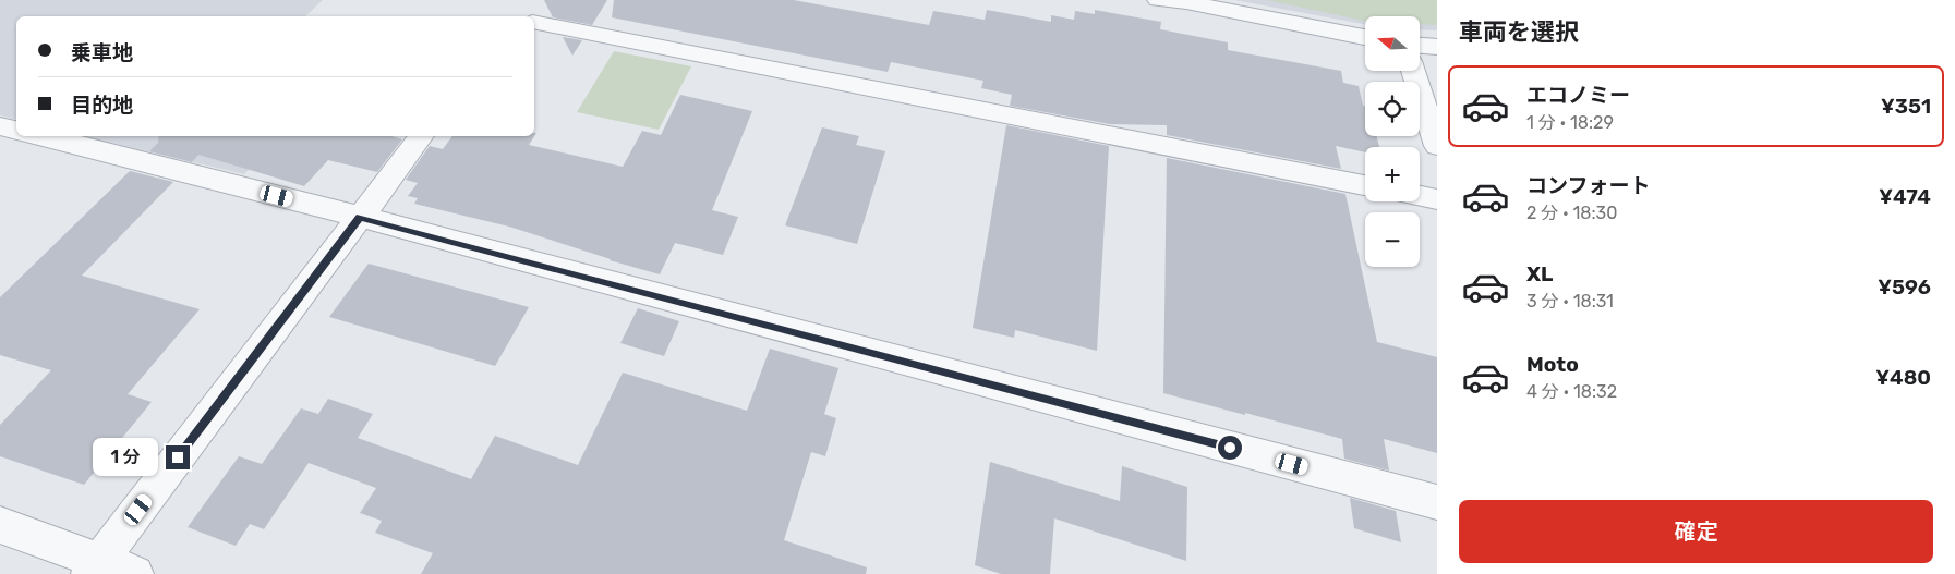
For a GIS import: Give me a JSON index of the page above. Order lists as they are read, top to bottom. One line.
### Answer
{"north":"left","page":{"heading":"車両を選択","map_buttons":["+","−"],"banner":["乗車地","目的地"],"list":[{"name":"エコノミー","note":"1 分 · 18:29","value":"¥351"},{"name":"コンフォート","note":"2 分 · 18:30","value":"¥474"},{"name":"XL","note":"3 分 · 18:31","value":"¥596"},{"name":"Moto","note":"4 分 · 18:32","value":"¥480"}],"bubble":"1 分","buttons":"確定"}}
